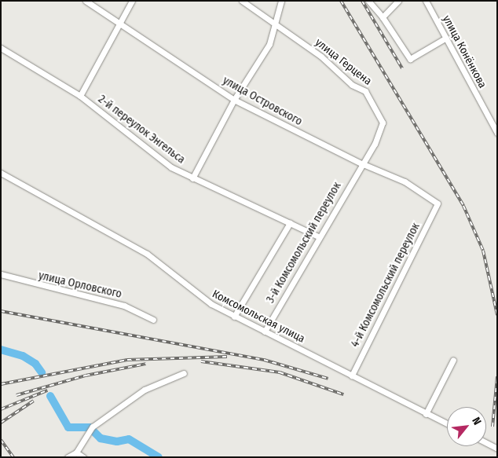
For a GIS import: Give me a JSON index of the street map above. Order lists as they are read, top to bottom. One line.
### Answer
{"streets":{"street":["улица Конёнкова","улица Герцена","улица Островского","2-й переулок Энгельса","3-й Комсомольский переулок","улица Орловского","4-й Комсомольский переулок","Комсомольская улица"]},"crossings":[["улица Герцена","улица Островского"],["улица Герцена","3-й Комсомольский переулок"],["улица Островского","3-й Комсомольский переулок"],["улица Островского","4-й Комсомольский переулок"],["2-й переулок Энгельса","3-й Комсомольский переулок"],["3-й Комсомольский переулок","Комсомольская улица"],["4-й Комсомольский переулок","Комсомольская улица"]],"north":"top right"}
